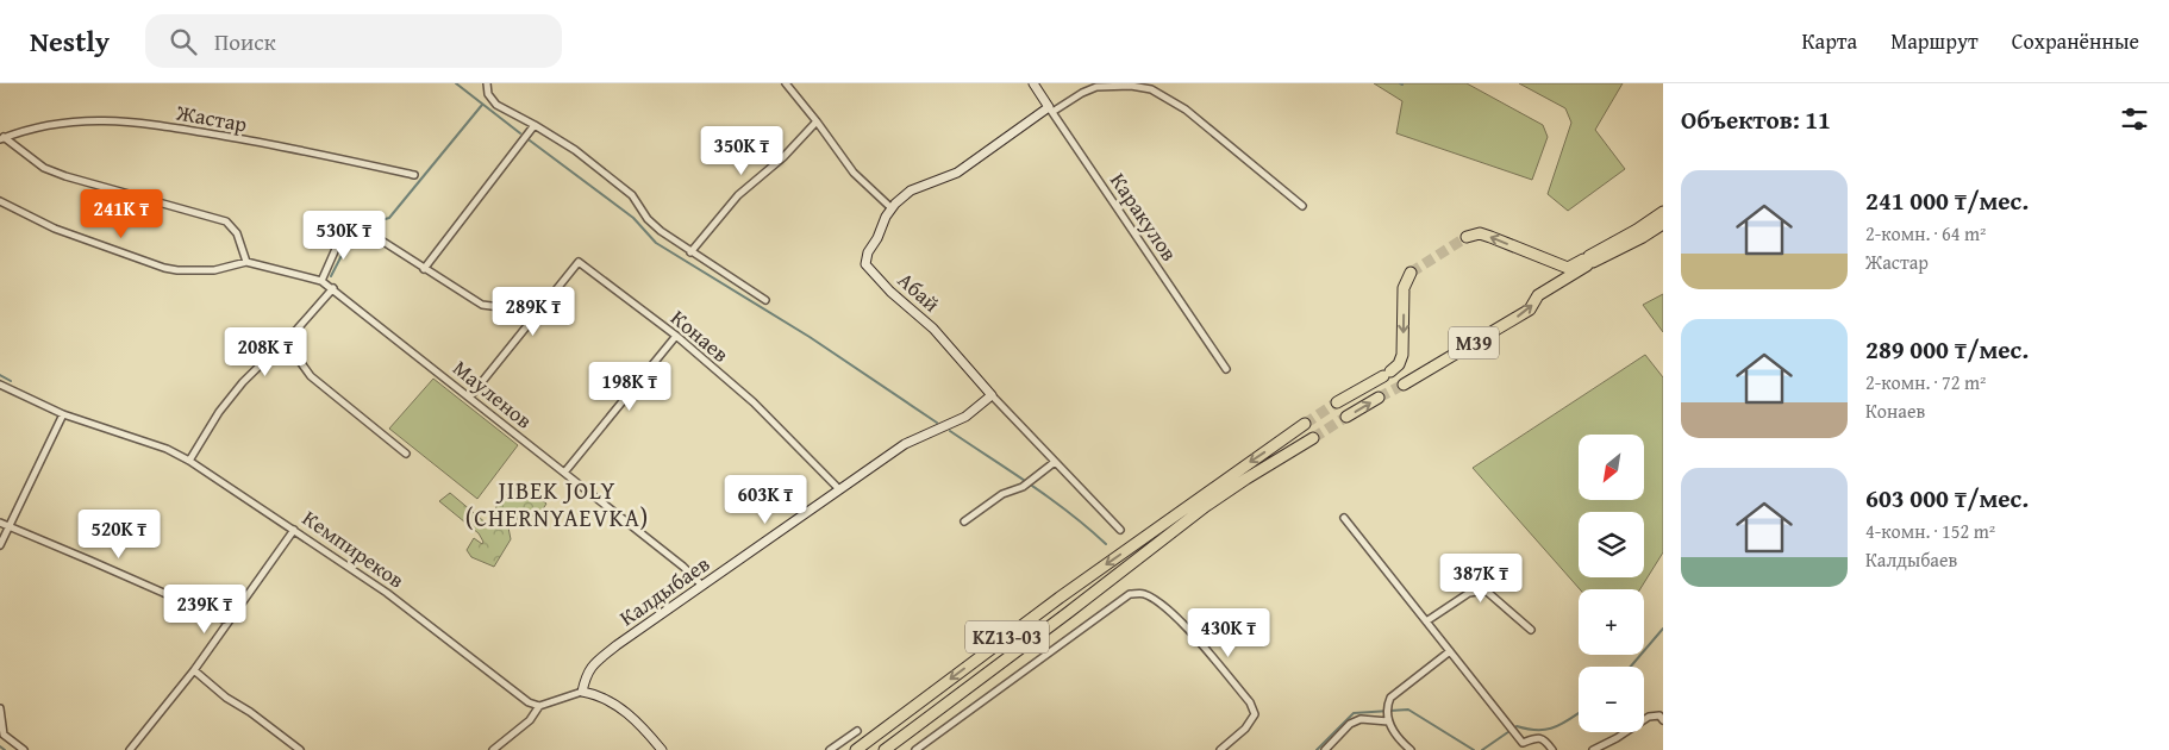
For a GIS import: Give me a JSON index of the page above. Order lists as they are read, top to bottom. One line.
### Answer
{"streets":{"highway":["M39","KZ13-03"],"main road":["Каракулов","Абай","Калдыбаев"],"street":["Жастар","Конаев","Мауленов","Кемпиреков"]},"crossings":[["Жастар","Мауленов"],["Каракулов","Абай"],["Абай","Калдыбаев"],["Конаев","Мауленов"],["Конаев","Калдыбаев"],["Мауленов","Калдыбаев"]],"districts":["JIBEK JOLY (CHERNYAEVKA)"],"north":"bottom left","page":{"header":"Nestly","search":"Поиск","nav":["Карта","Маршрут","Сохранённые"],"heading":"Объектов: 11","price":["350K ₸","241K ₸","530K ₸","289K ₸","208K ₸","198K ₸","603K ₸","520K ₸","387K ₸","239K ₸","430K ₸"],"list":[{"name":"241 000 ₸/мес.","note":"2-комн. · 64 m² · Жастар"},{"name":"289 000 ₸/мес.","note":"2-комн. · 72 m² · Конаев"},{"name":"603 000 ₸/мес.","note":"4-комн. · 152 m² · Калдыбаев"}],"map_buttons":["+","−"]}}
